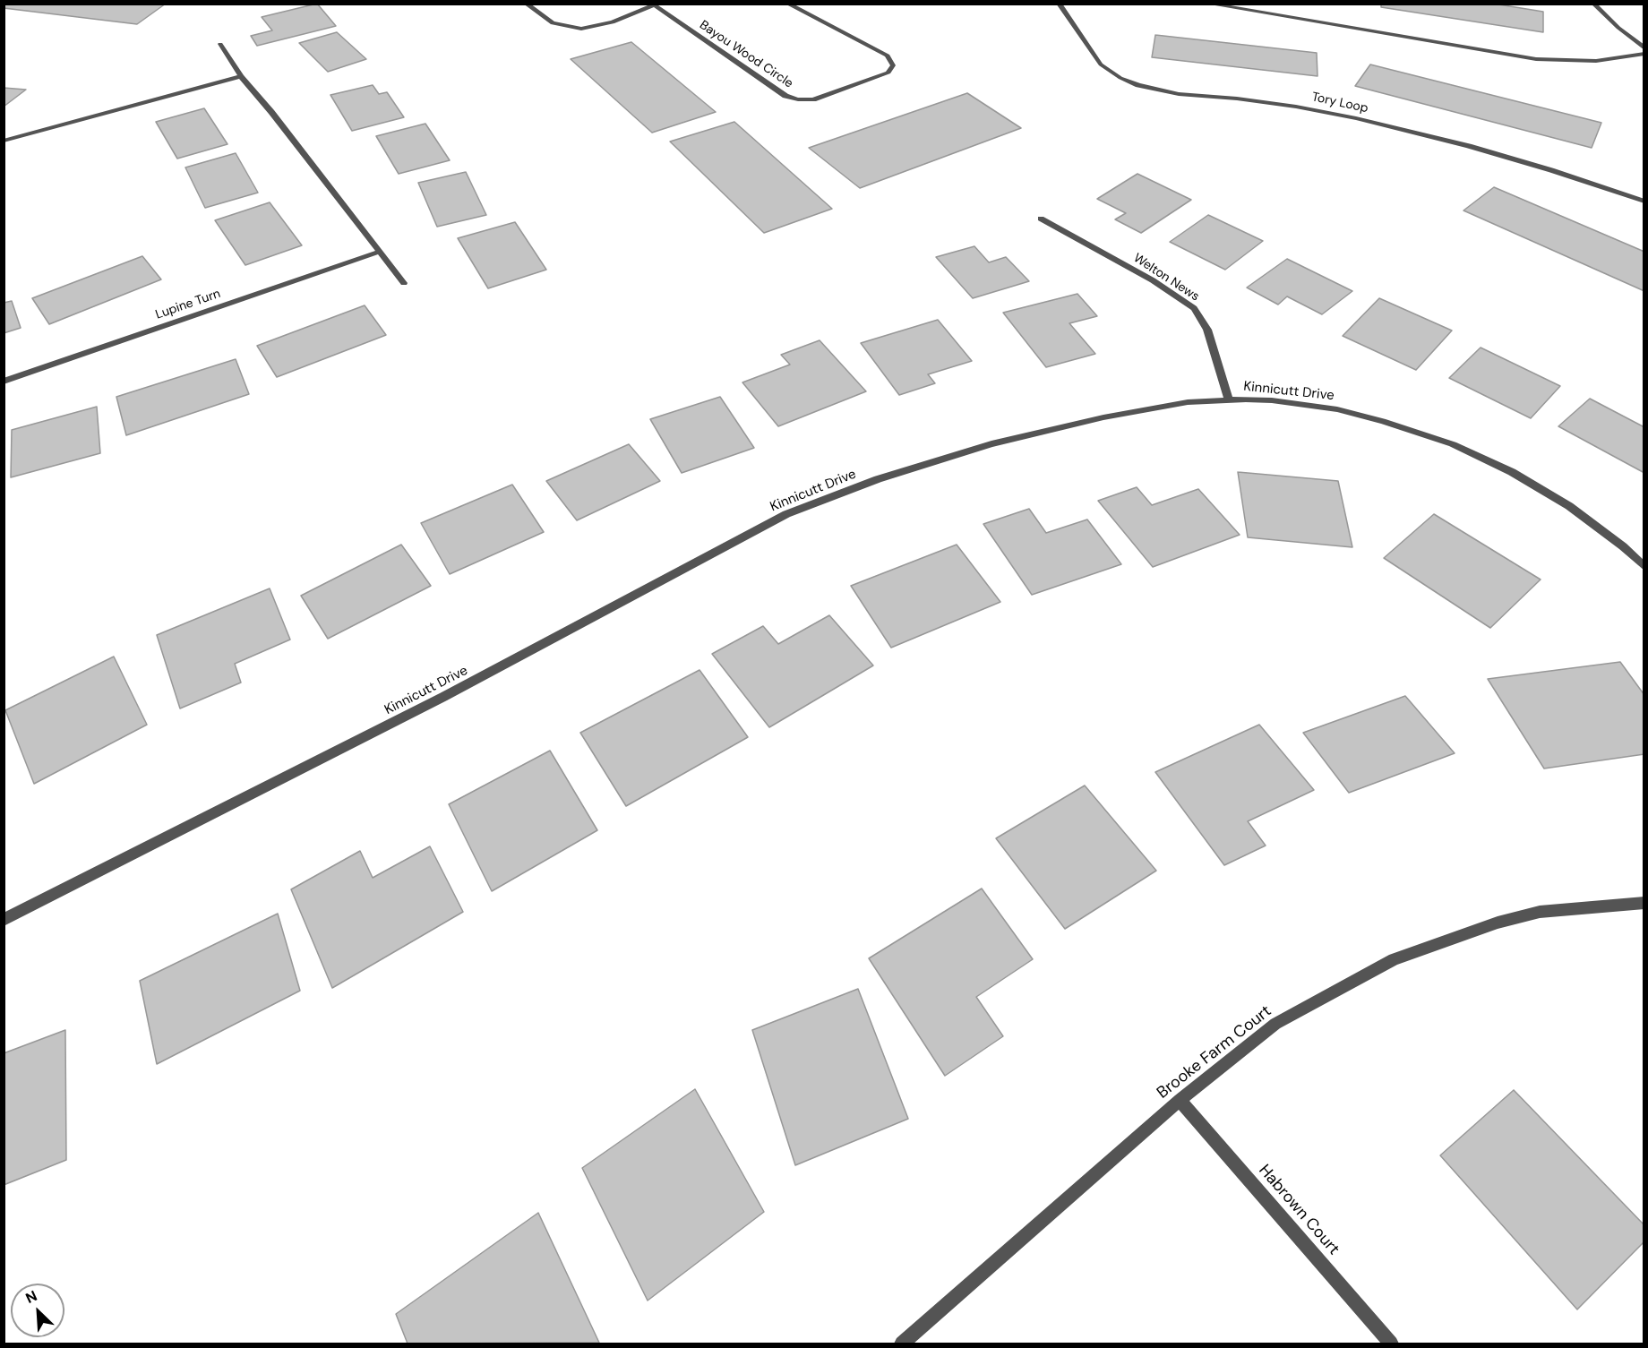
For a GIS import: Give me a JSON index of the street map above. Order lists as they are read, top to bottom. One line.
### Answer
{"streets":{"street":["Bayou Wood Circle","Tory Loop","Welton News","Lupine Turn","Kinnicutt Drive","Brooke Farm Court","Habrown Court"]},"crossings":[["Welton News","Kinnicutt Drive"],["Brooke Farm Court","Habrown Court"]],"north":"top left"}
